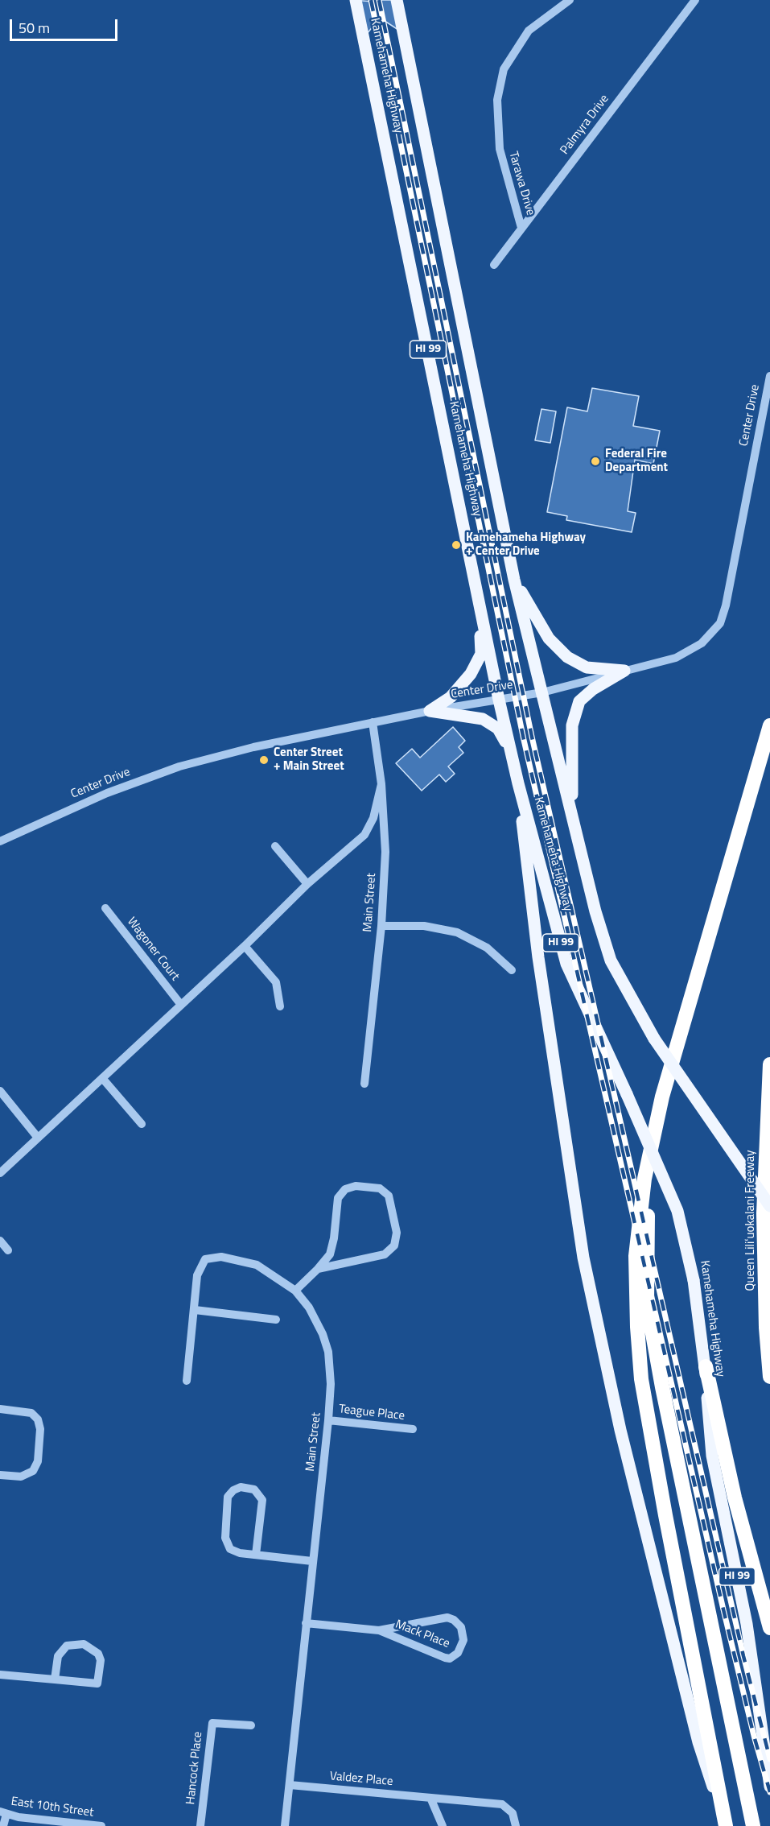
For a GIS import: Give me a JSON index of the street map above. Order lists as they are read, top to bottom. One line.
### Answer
{"streets":{"highway":["Queen Liliʻuokalani Freeway"],"main road":["Kamehameha Highway","HI 99"],"street":["Palmyra Drive","Tarawa Drive","Center Drive","Main Street","Wagoner Court","Teague Place","Mack Place","Hancock Place","Valdez Place","East 10th Street"]},"crossings":[["Kamehameha Highway","Center Drive"],["Palmyra Drive","Tarawa Drive"],["Center Drive","Main Street"],["Main Street","Teague Place"],["Main Street","Mack Place"],["Main Street","Valdez Place"]],"places":["Federal Fire Department","Kamehameha Highway + Center Drive","Center Street + Main Street"],"scale_bar":"50 m"}
